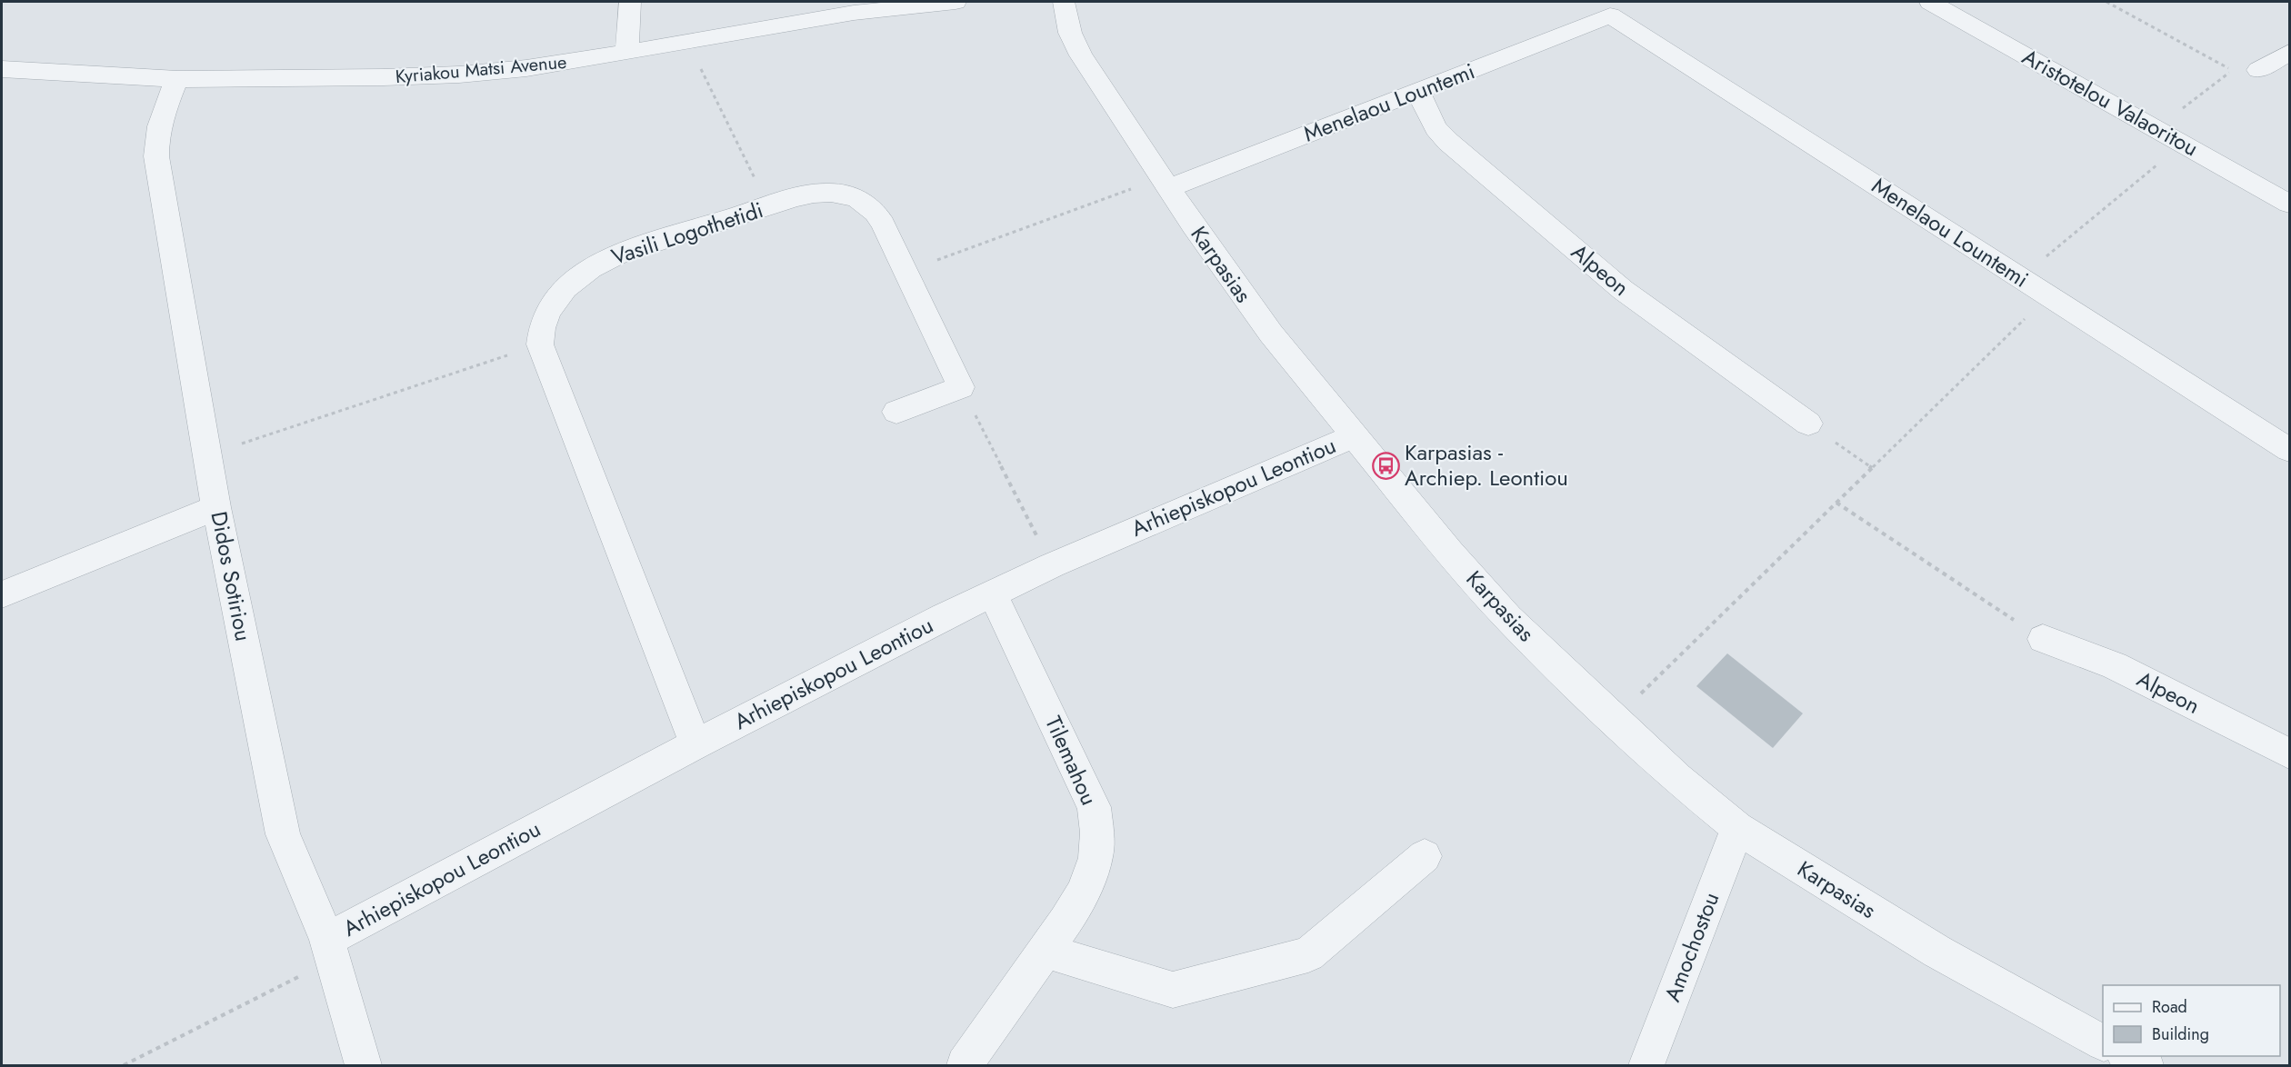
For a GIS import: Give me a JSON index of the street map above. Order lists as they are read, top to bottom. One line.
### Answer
{"streets":{"street":["Kyriakou Matsi Avenue","Menelaou Lountemi","Aristotelou Valaoritou","Vasili Logothetidi","Karpasias","Alpeon","Arhiepiskopou Leontiou","Didos Sotiriou","Tilemahou","Amochostou"]},"crossings":[["Kyriakou Matsi Avenue","Didos Sotiriou"],["Menelaou Lountemi","Karpasias"],["Menelaou Lountemi","Alpeon"],["Karpasias","Arhiepiskopou Leontiou"],["Karpasias","Amochostou"],["Arhiepiskopou Leontiou","Didos Sotiriou"],["Arhiepiskopou Leontiou","Tilemahou"]],"places":{"bus stop":["Karpasias - Archiep. Leontiou"]},"legend":["Road","Building"]}
